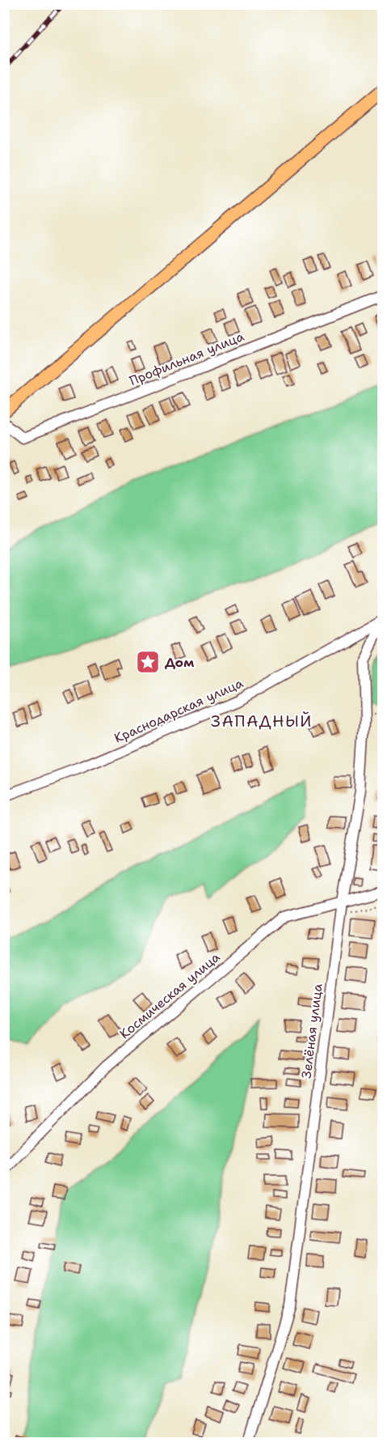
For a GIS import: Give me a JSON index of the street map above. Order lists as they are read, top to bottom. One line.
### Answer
{"streets":{"street":["Профильная улица","Краснодарская улица","Космическая улица","Зелёная улица"]},"crossings":[["Краснодарская улица","Зелёная улица"],["Космическая улица","Зелёная улица"]],"districts":["ЗАПАДНЫЙ"],"places":{"place":["Дом"]}}
